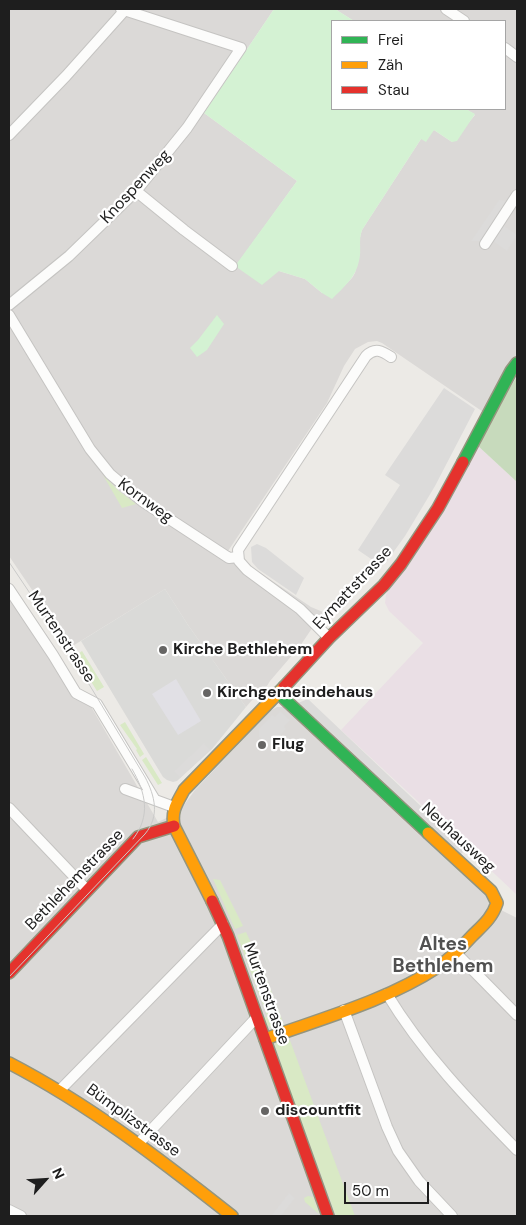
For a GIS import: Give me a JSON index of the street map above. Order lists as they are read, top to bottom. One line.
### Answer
{"streets":{"street":["Knospenweg","Kornweg","Eymattstrasse","Murtenstrasse","Neuhausweg","Bethlehemstrasse","Bümplizstrasse"]},"crossings":[["Eymattstrasse","Murtenstrasse"],["Eymattstrasse","Neuhausweg"],["Murtenstrasse","Neuhausweg"],["Murtenstrasse","Bethlehemstrasse"]],"districts":["Altes Bethlehem"],"places":["Kirche Bethlehem","Kirchgemeindehaus","Flug","discountfit"],"legend":["Frei","Zäh","Stau"],"scale_bar":"50 m","north":"top right"}
